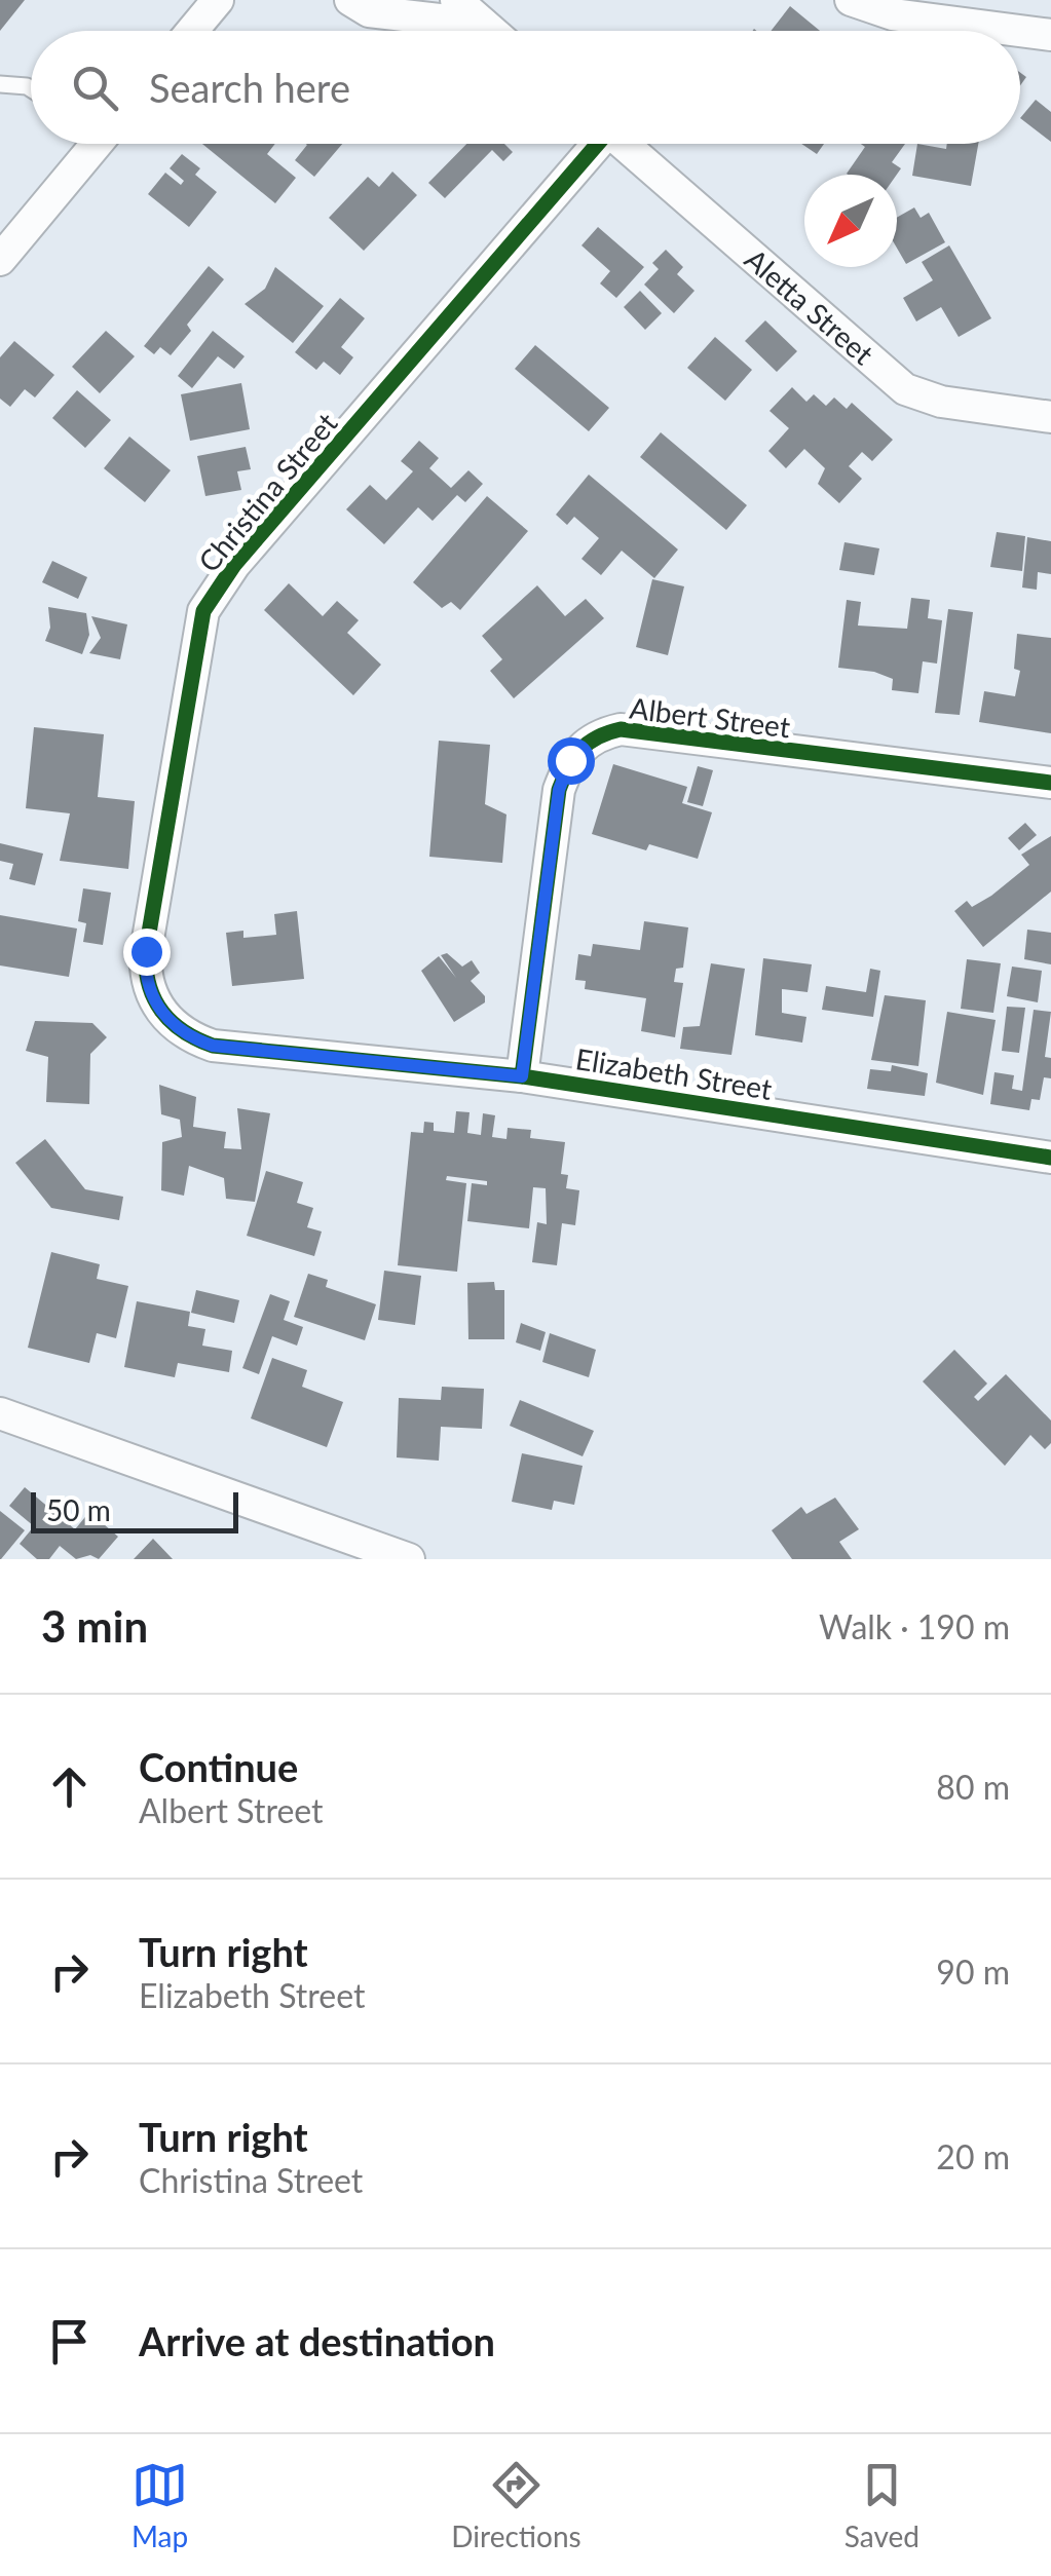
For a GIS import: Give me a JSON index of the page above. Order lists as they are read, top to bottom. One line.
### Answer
{"streets":{"street":["Aletta Street","Christina Street","Albert Street","Elizabeth Street"]},"crossings":[["Christina Street","Elizabeth Street"],["Albert Street","Elizabeth Street"]],"scale_bar":"50 m","north":"bottom left","page":{"search":"Search here","scale":"50 m","heading":["3 min","Walk · 190 m"],"list":[["Continue","Albert Street","80 m"],["Turn right","Elizabeth Street","90 m"],["Turn right","Christina Street","20 m"],"Arrive at destination"],"nav":["Map","Directions","Saved"]}}
